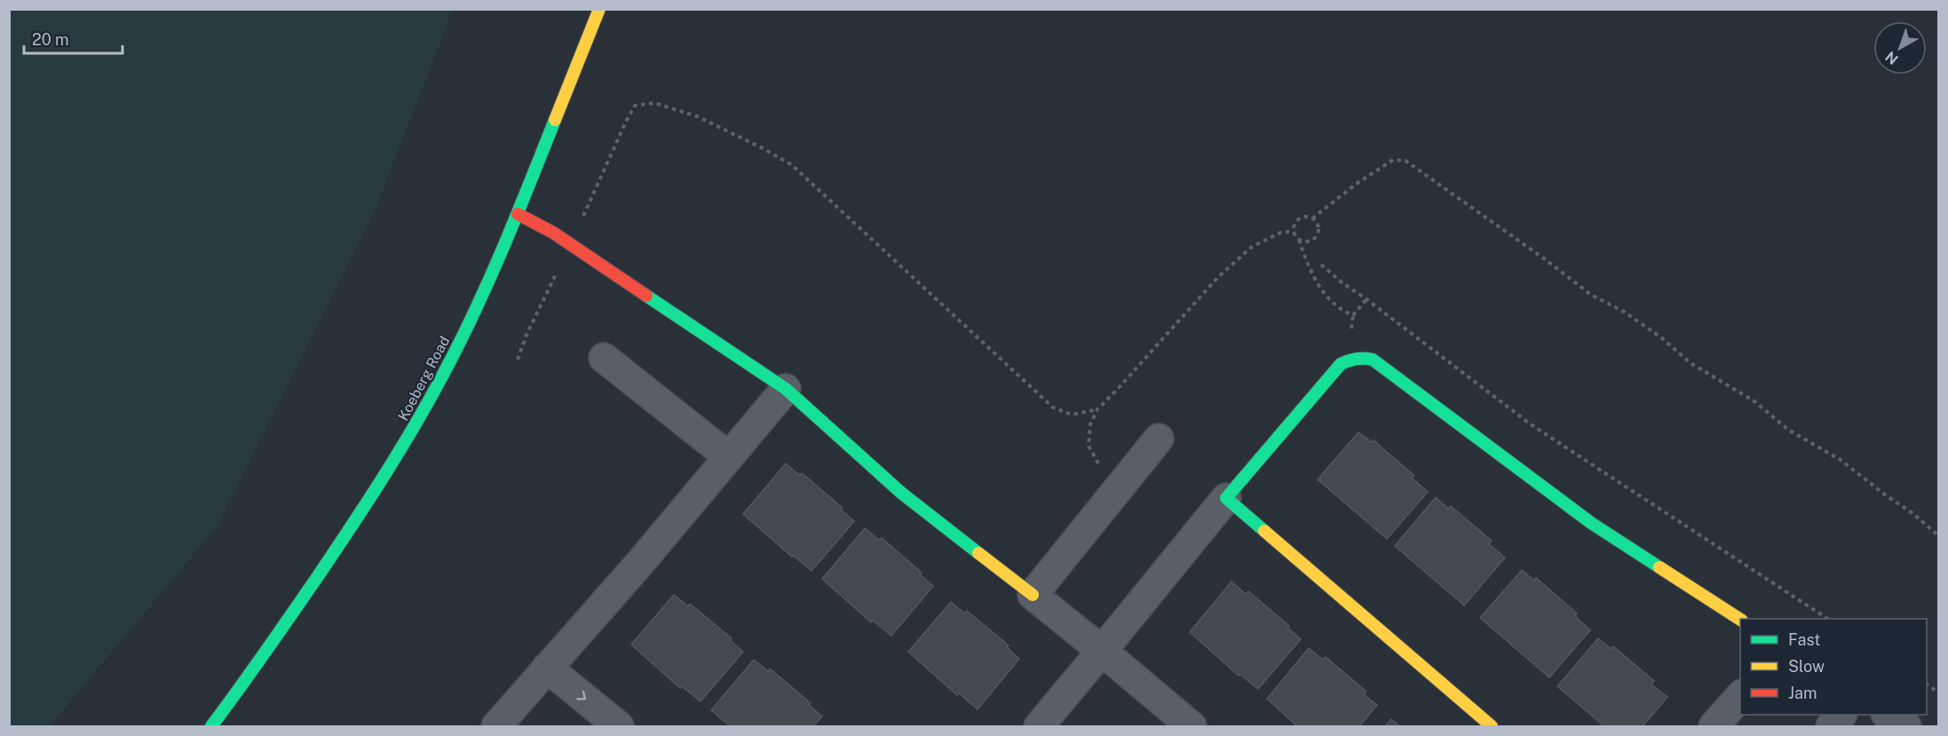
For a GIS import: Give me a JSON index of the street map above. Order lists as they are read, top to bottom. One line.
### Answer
{"streets":{"street":["Koeberg Road"]},"legend":["Fast","Slow","Jam"],"scale_bar":"20 m","north":"bottom left"}
